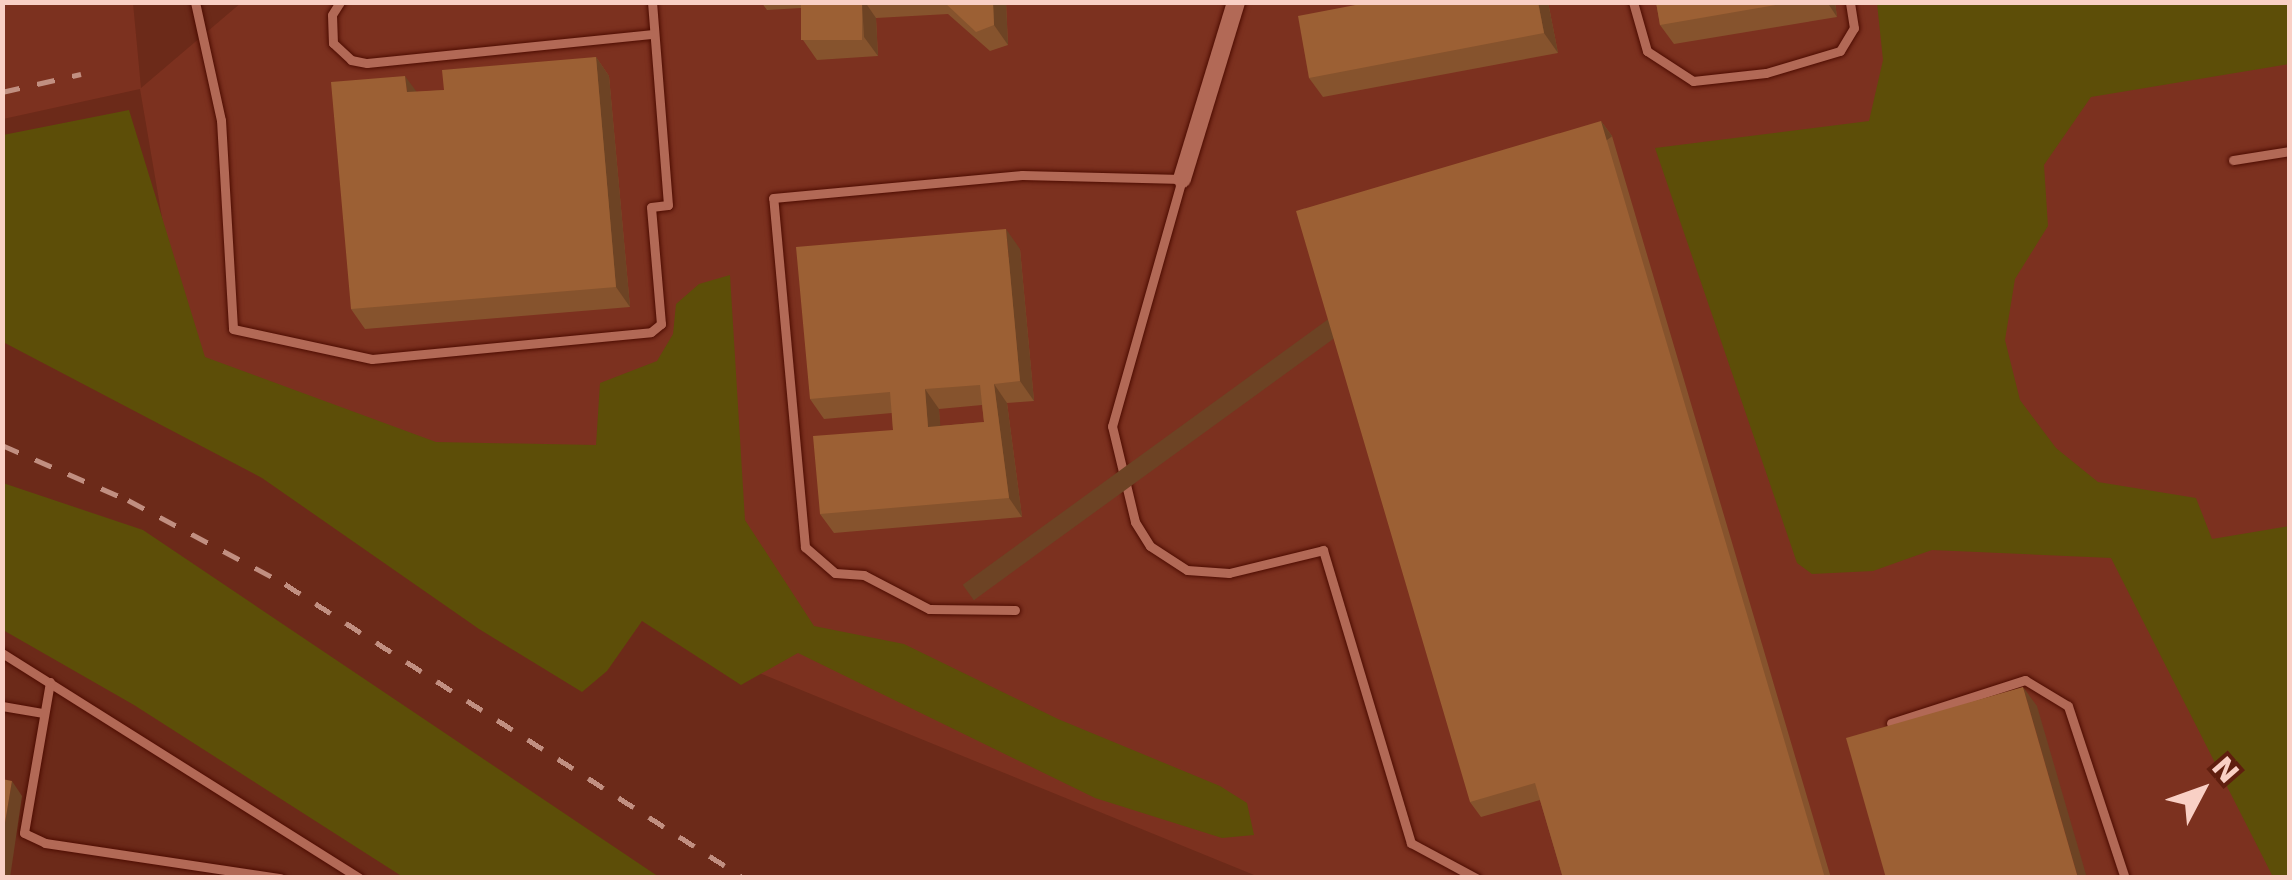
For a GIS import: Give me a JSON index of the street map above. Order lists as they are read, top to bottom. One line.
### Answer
{"north":"top right"}
